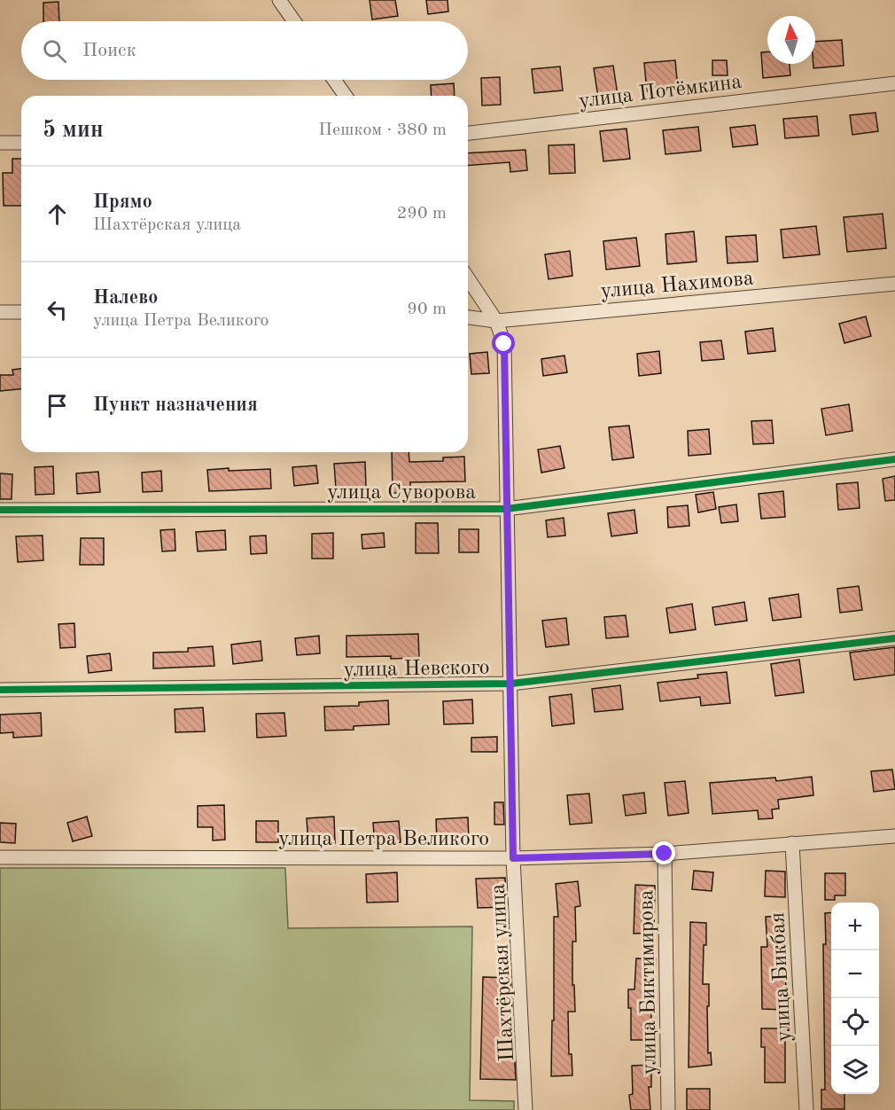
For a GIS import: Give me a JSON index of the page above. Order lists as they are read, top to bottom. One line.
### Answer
{"streets":{"street":["улица Потёмкина","улица Нахимова","улица Суворова","улица Невского","улица Петра Великого","Шахтёрская улица","улица Бикбая","улица Биктимирова"]},"crossings":[["улица Нахимова","Шахтёрская улица"],["улица Суворова","Шахтёрская улица"],["улица Невского","Шахтёрская улица"],["улица Петра Великого","Шахтёрская улица"],["улица Петра Великого","улица Бикбая"],["улица Петра Великого","улица Биктимирова"]],"north":"top","page":{"search":"Поиск","heading":["5 мин","Пешком · 380 m"],"list":[["Прямо","Шахтёрская улица","290 m"],["Налево","улица Петра Великого","90 m"],"Пункт назначения"],"map_buttons":["+","−"]}}
